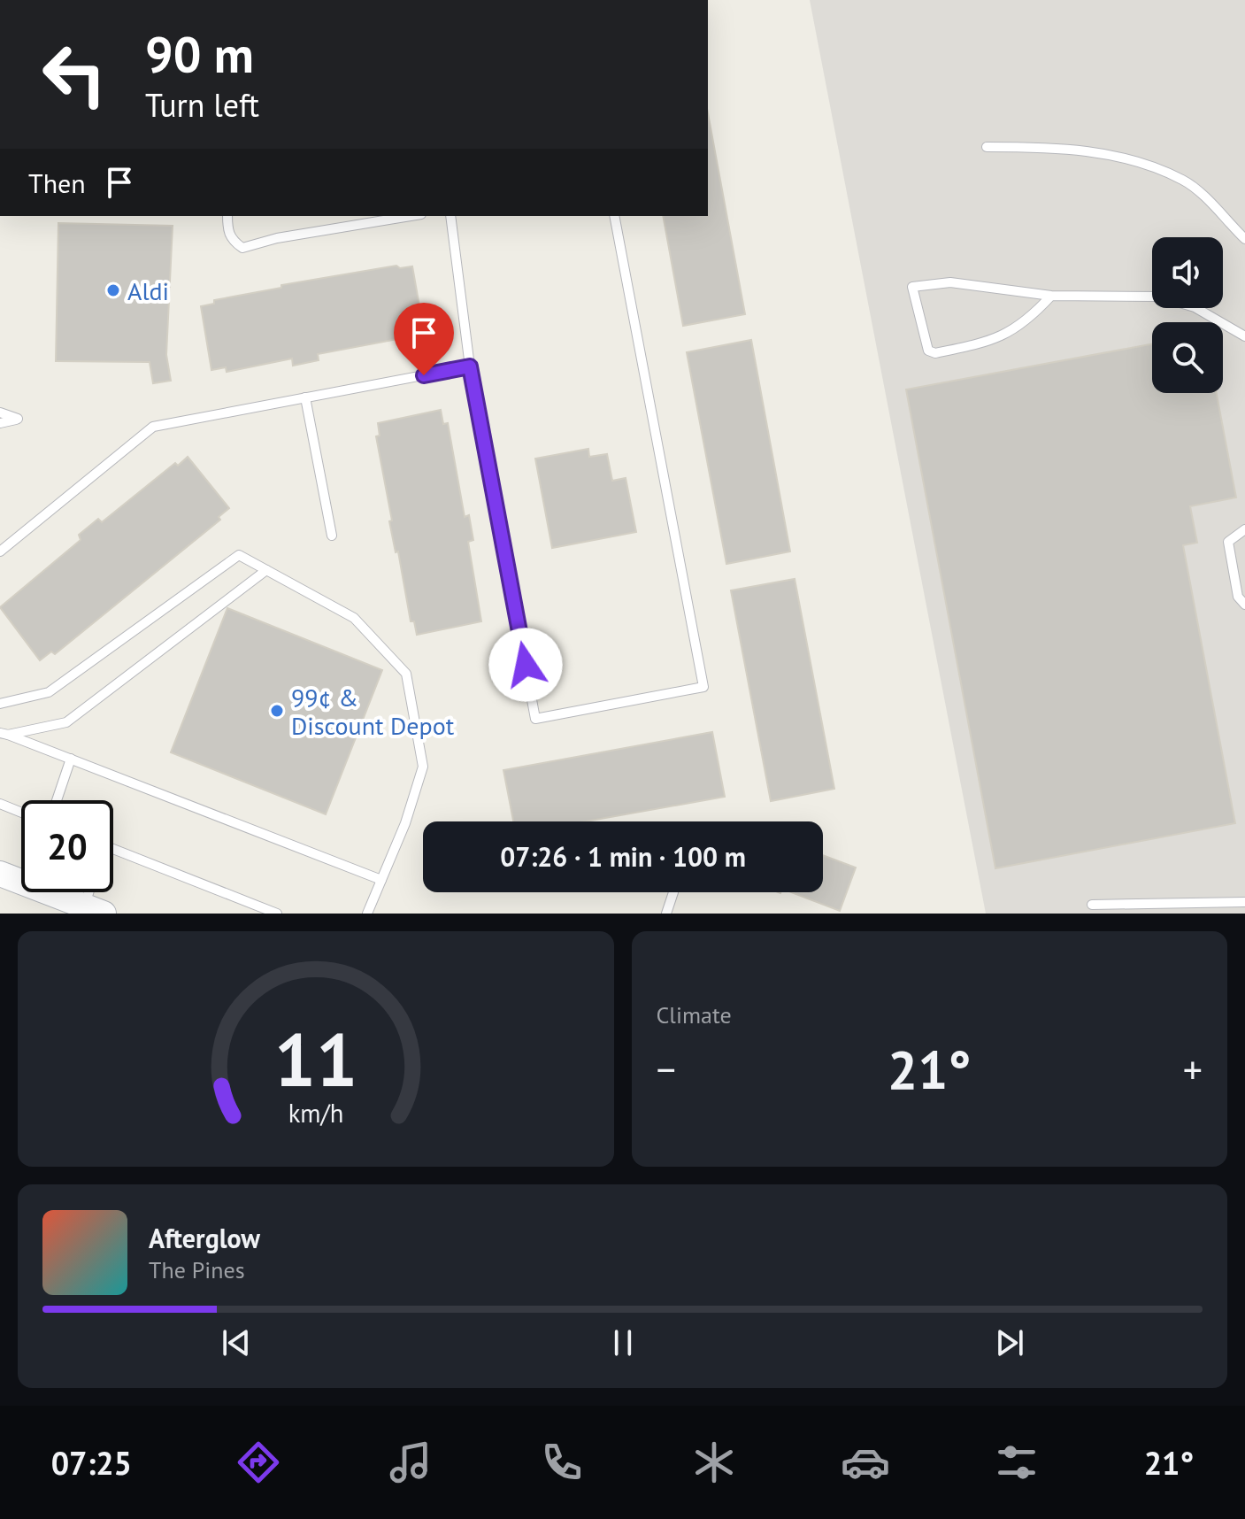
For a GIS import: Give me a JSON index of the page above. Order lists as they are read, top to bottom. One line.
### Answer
{"places":["Aldi","99¢ & Discount Depot"],"page":{"turn":["90 m","Turn left"],"then":"Then","limit":"20","trip":"07:26 · 1 min · 100 m","tile":"Climate","heat":["−","21°","+"],"song":["Afterglow","The Pines"],"tabs":["07:25","21°"],"gauge":["11","km/h"]}}
